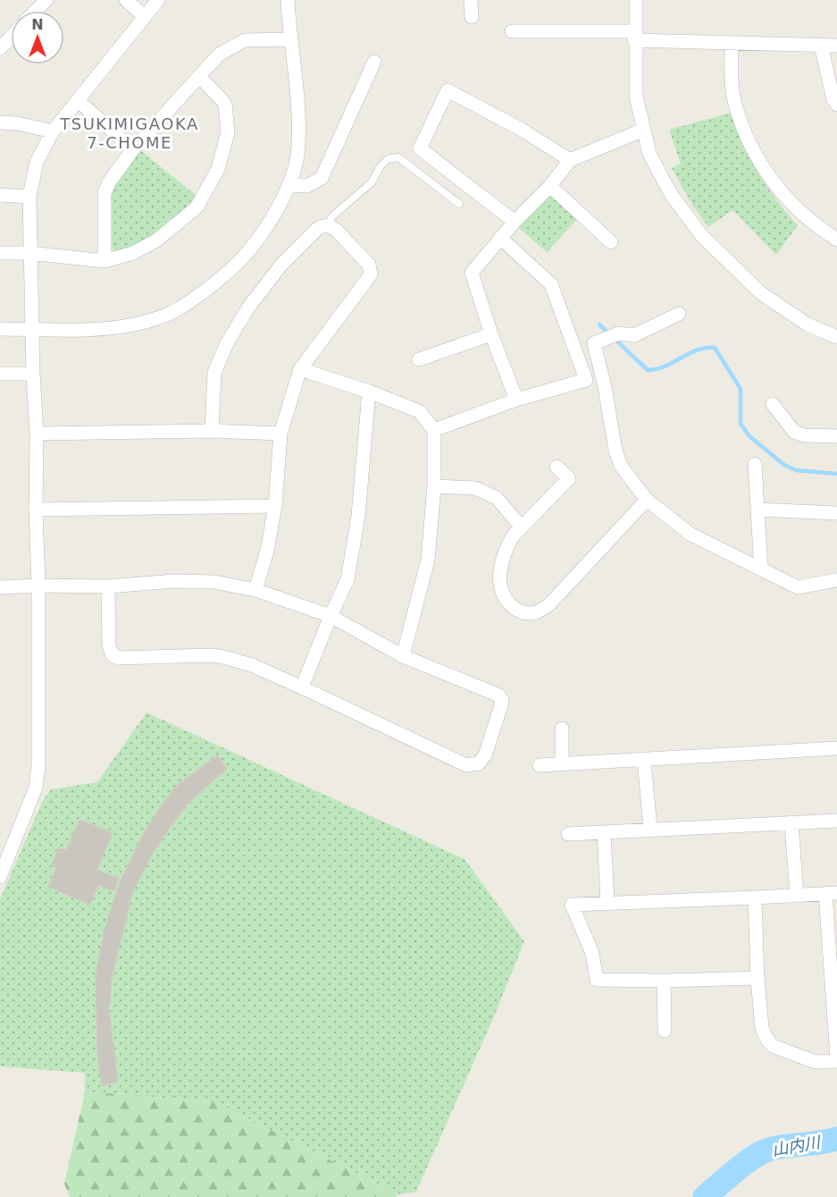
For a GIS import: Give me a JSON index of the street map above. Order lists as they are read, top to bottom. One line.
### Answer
{"districts":["TSUKIMIGAOKA 7-CHOME"],"water":["山内川"],"north":"top"}
